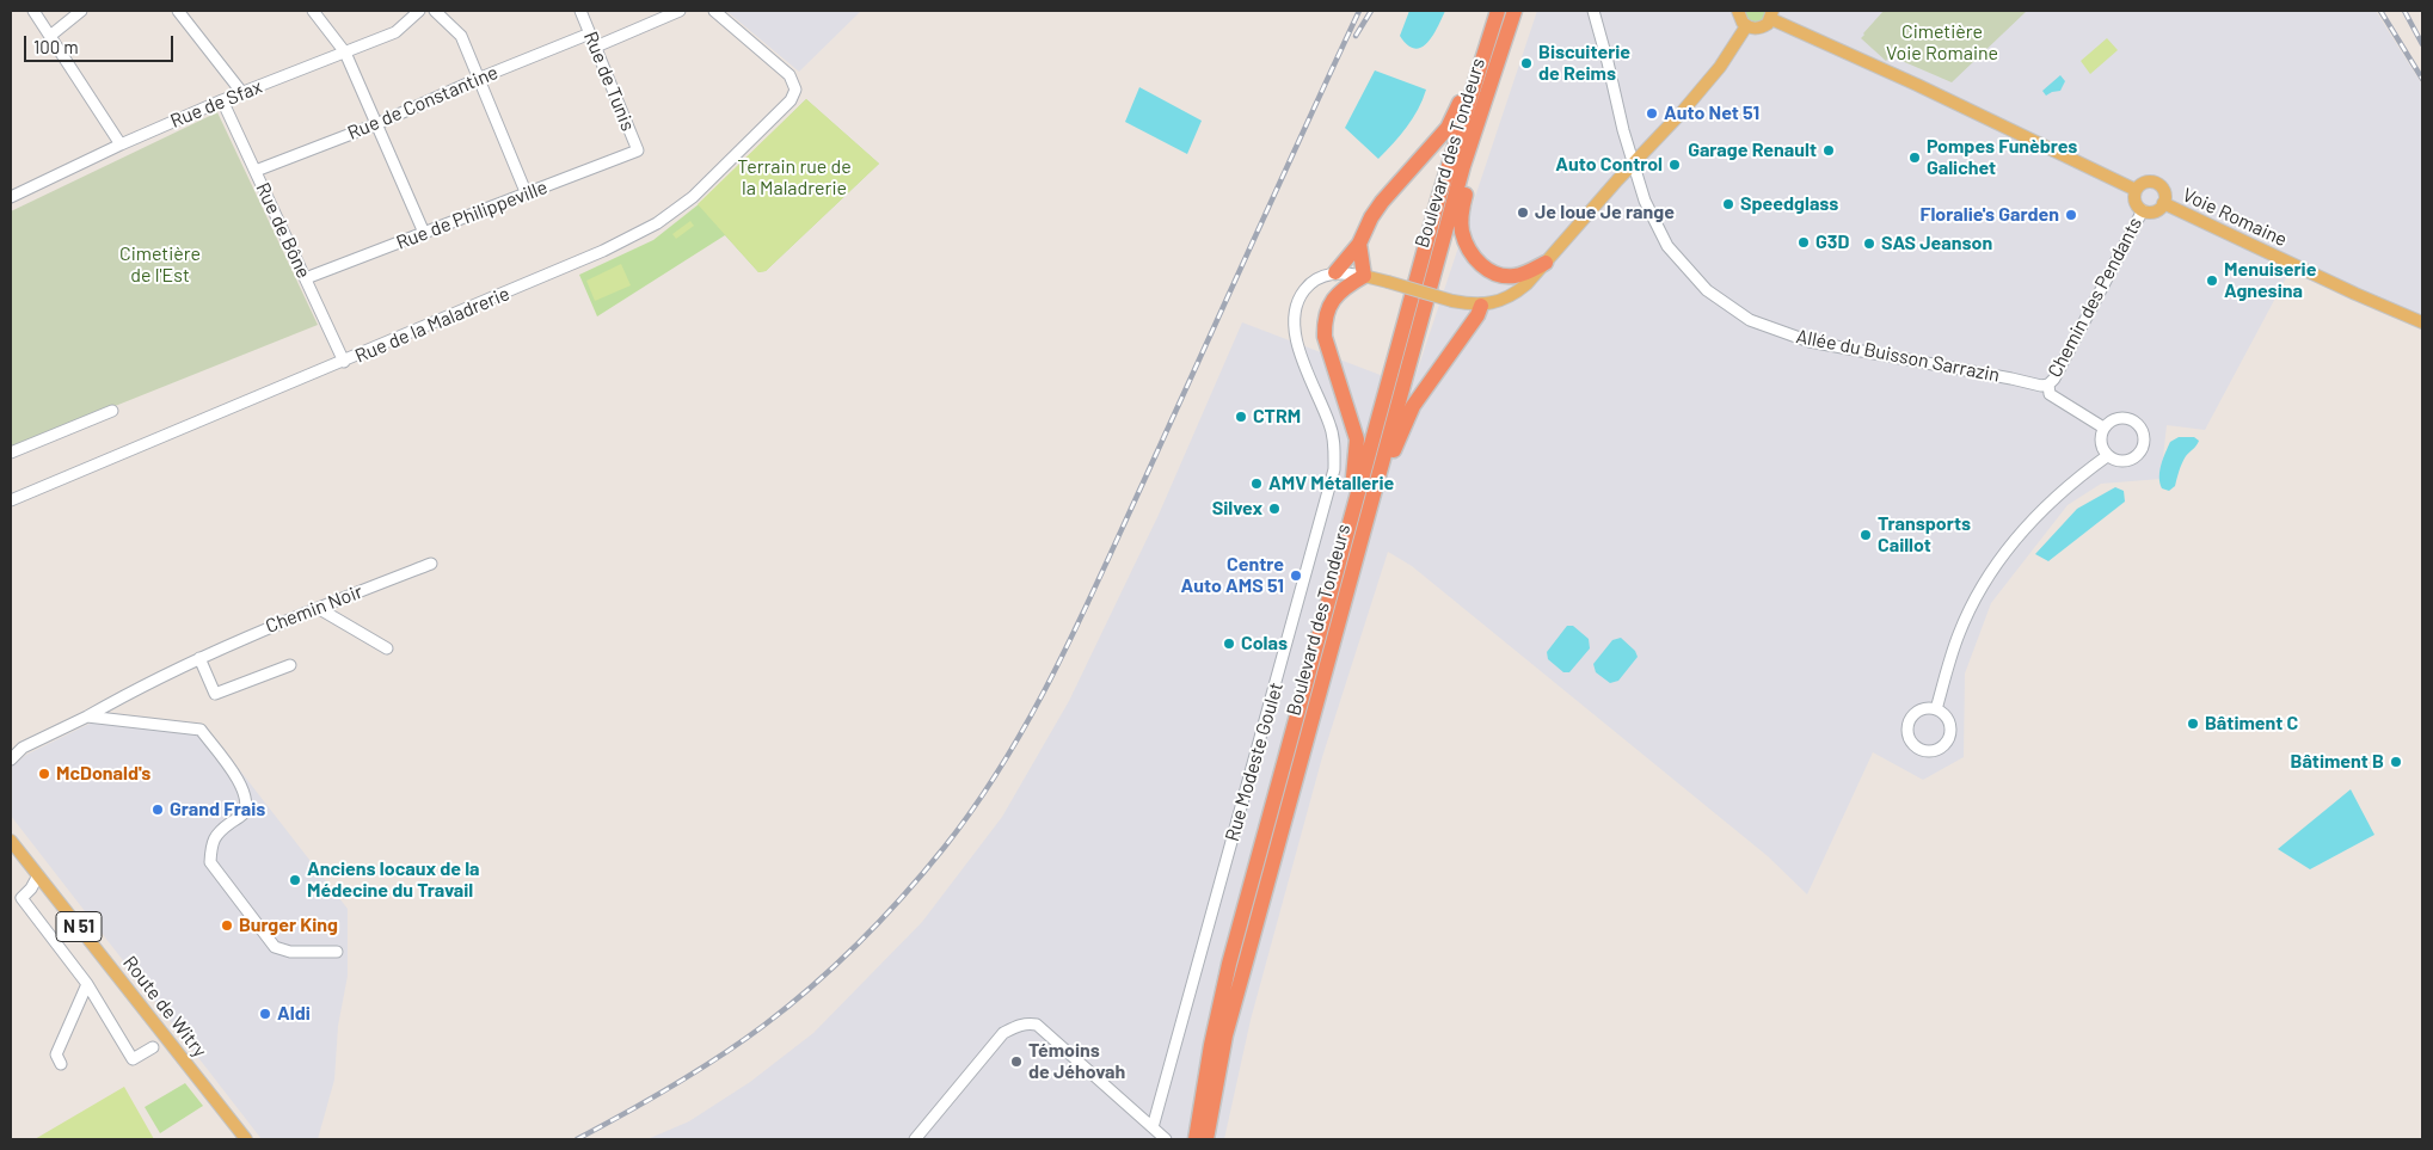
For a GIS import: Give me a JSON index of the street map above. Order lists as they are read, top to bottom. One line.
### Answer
{"streets":{"highway":["Boulevard des Tondeurs"],"main road":["Voie Romaine","N 51","Route de Witry"],"street":["Rue de Tunis","Rue de Constantine","Rue de Sfax","Rue de Philippeville","Rue de Bône","Chemin des Pendants","Rue de la Maladrerie","Allée du Buisson Sarrazin","Chemin Noir","Rue Modeste Goulet"]},"crossings":[["Rue de Tunis","Rue de Constantine"],["Rue de Tunis","Rue de Philippeville"],["Rue de Constantine","Rue de Bône"],["Rue de Sfax","Rue de Bône"],["Rue de Philippeville","Rue de Bône"],["Voie Romaine","Chemin des Pendants"],["Rue de Bône","Rue de la Maladrerie"],["Chemin des Pendants","Allée du Buisson Sarrazin"]],"parks":["Cimetière Voie Romaine","Terrain rue de la Maladrerie","Cimetière de l'Est"],"places":["Biscuiterie de Reims","Auto Net 51","Garage Renault","Pompes Funèbres Galichet","Auto Control","Speedglass","Je loue Je range","Floralie's Garden","G3D","SAS Jeanson","Menuiserie Agnesina","CTRM","AMV Métallerie","Silvex","Transports Caillot","Centre Auto AMS 51","Colas","Bâtiment C","Bâtiment B","McDonald's","Grand Frais","Anciens locaux de la Médecine du Travail","Burger King","Aldi","Témoins de Jéhovah"],"scale_bar":"100 m"}
